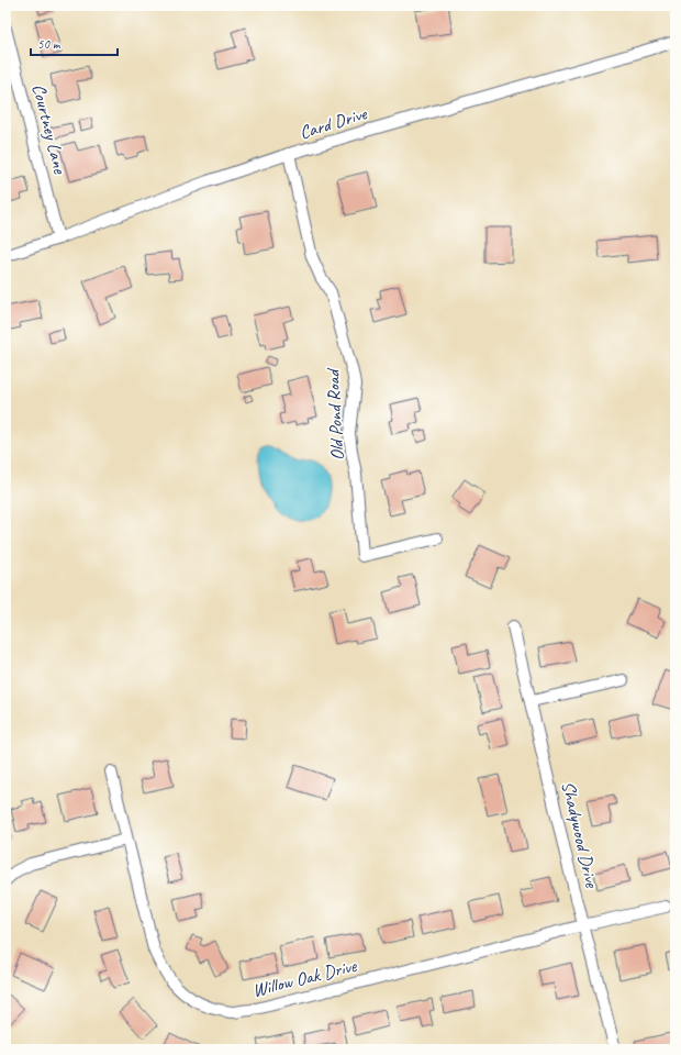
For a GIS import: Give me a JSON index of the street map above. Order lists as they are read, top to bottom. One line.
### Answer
{"streets":{"street":["Card Drive","Courtney Lane","Old Pond Road","Shadywood Drive","Willow Oak Drive"]},"crossings":[["Card Drive","Courtney Lane"],["Card Drive","Old Pond Road"],["Shadywood Drive","Willow Oak Drive"]],"scale_bar":"50 m"}
